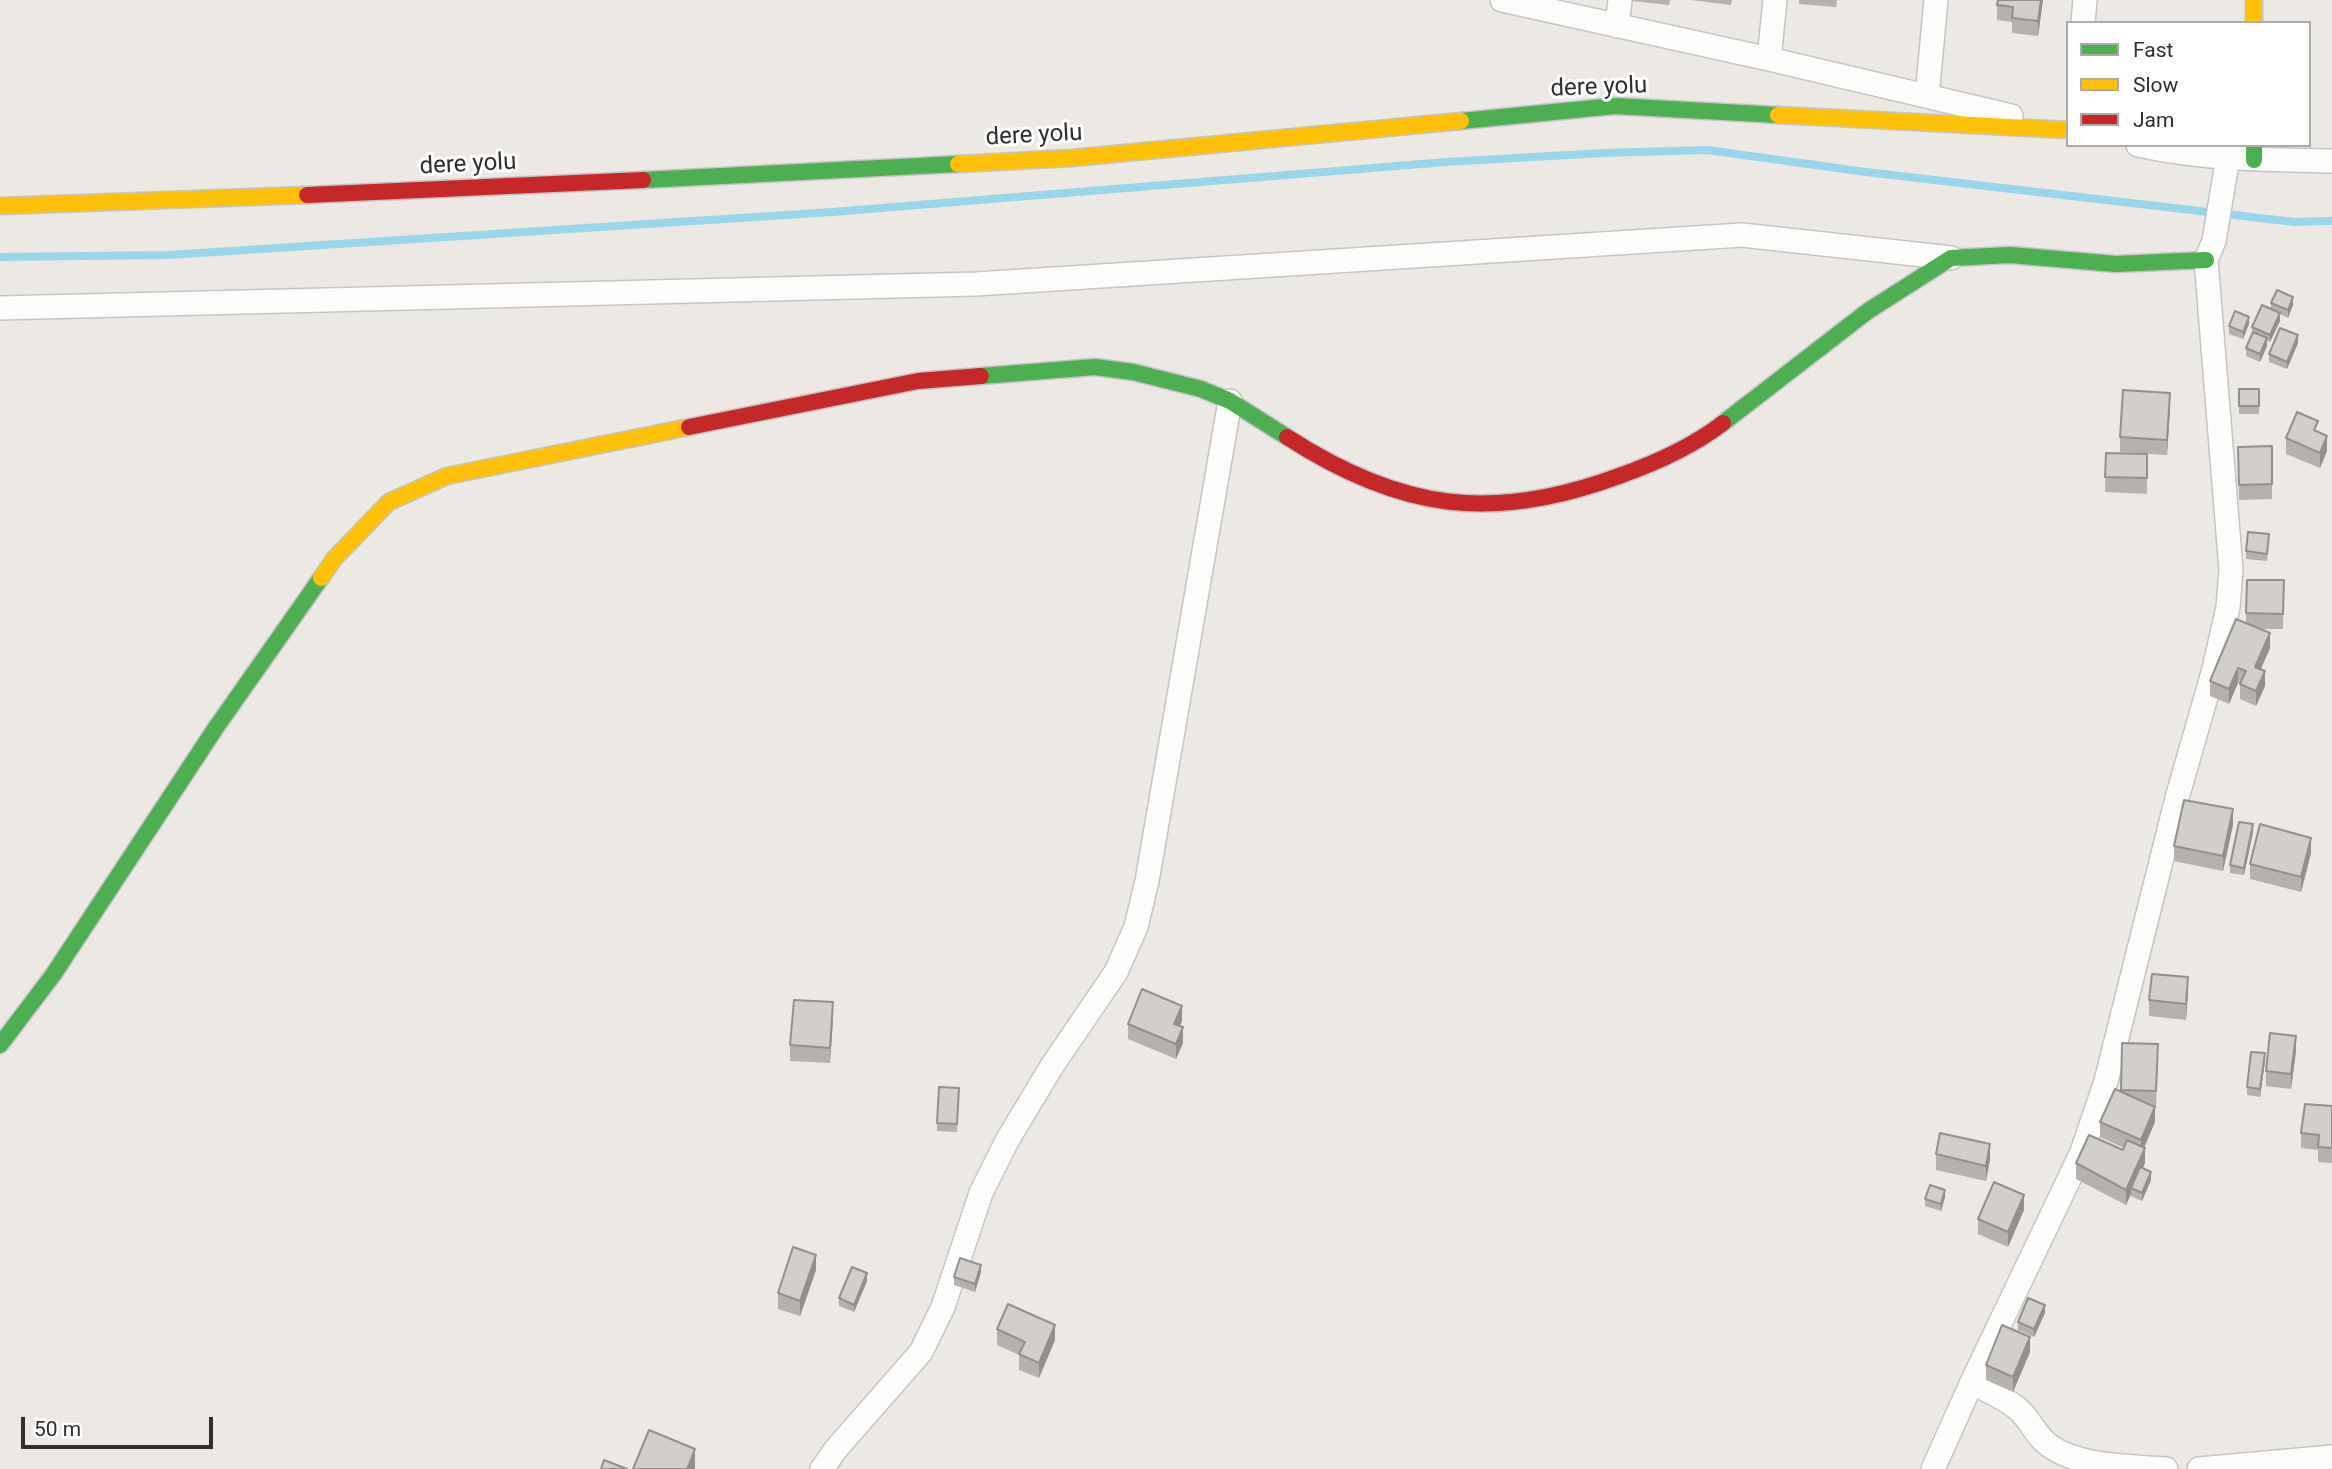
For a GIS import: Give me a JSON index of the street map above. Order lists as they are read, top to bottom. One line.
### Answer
{"streets":{"street":["dere yolu"]},"legend":["Fast","Slow","Jam"],"scale_bar":"50 m"}
